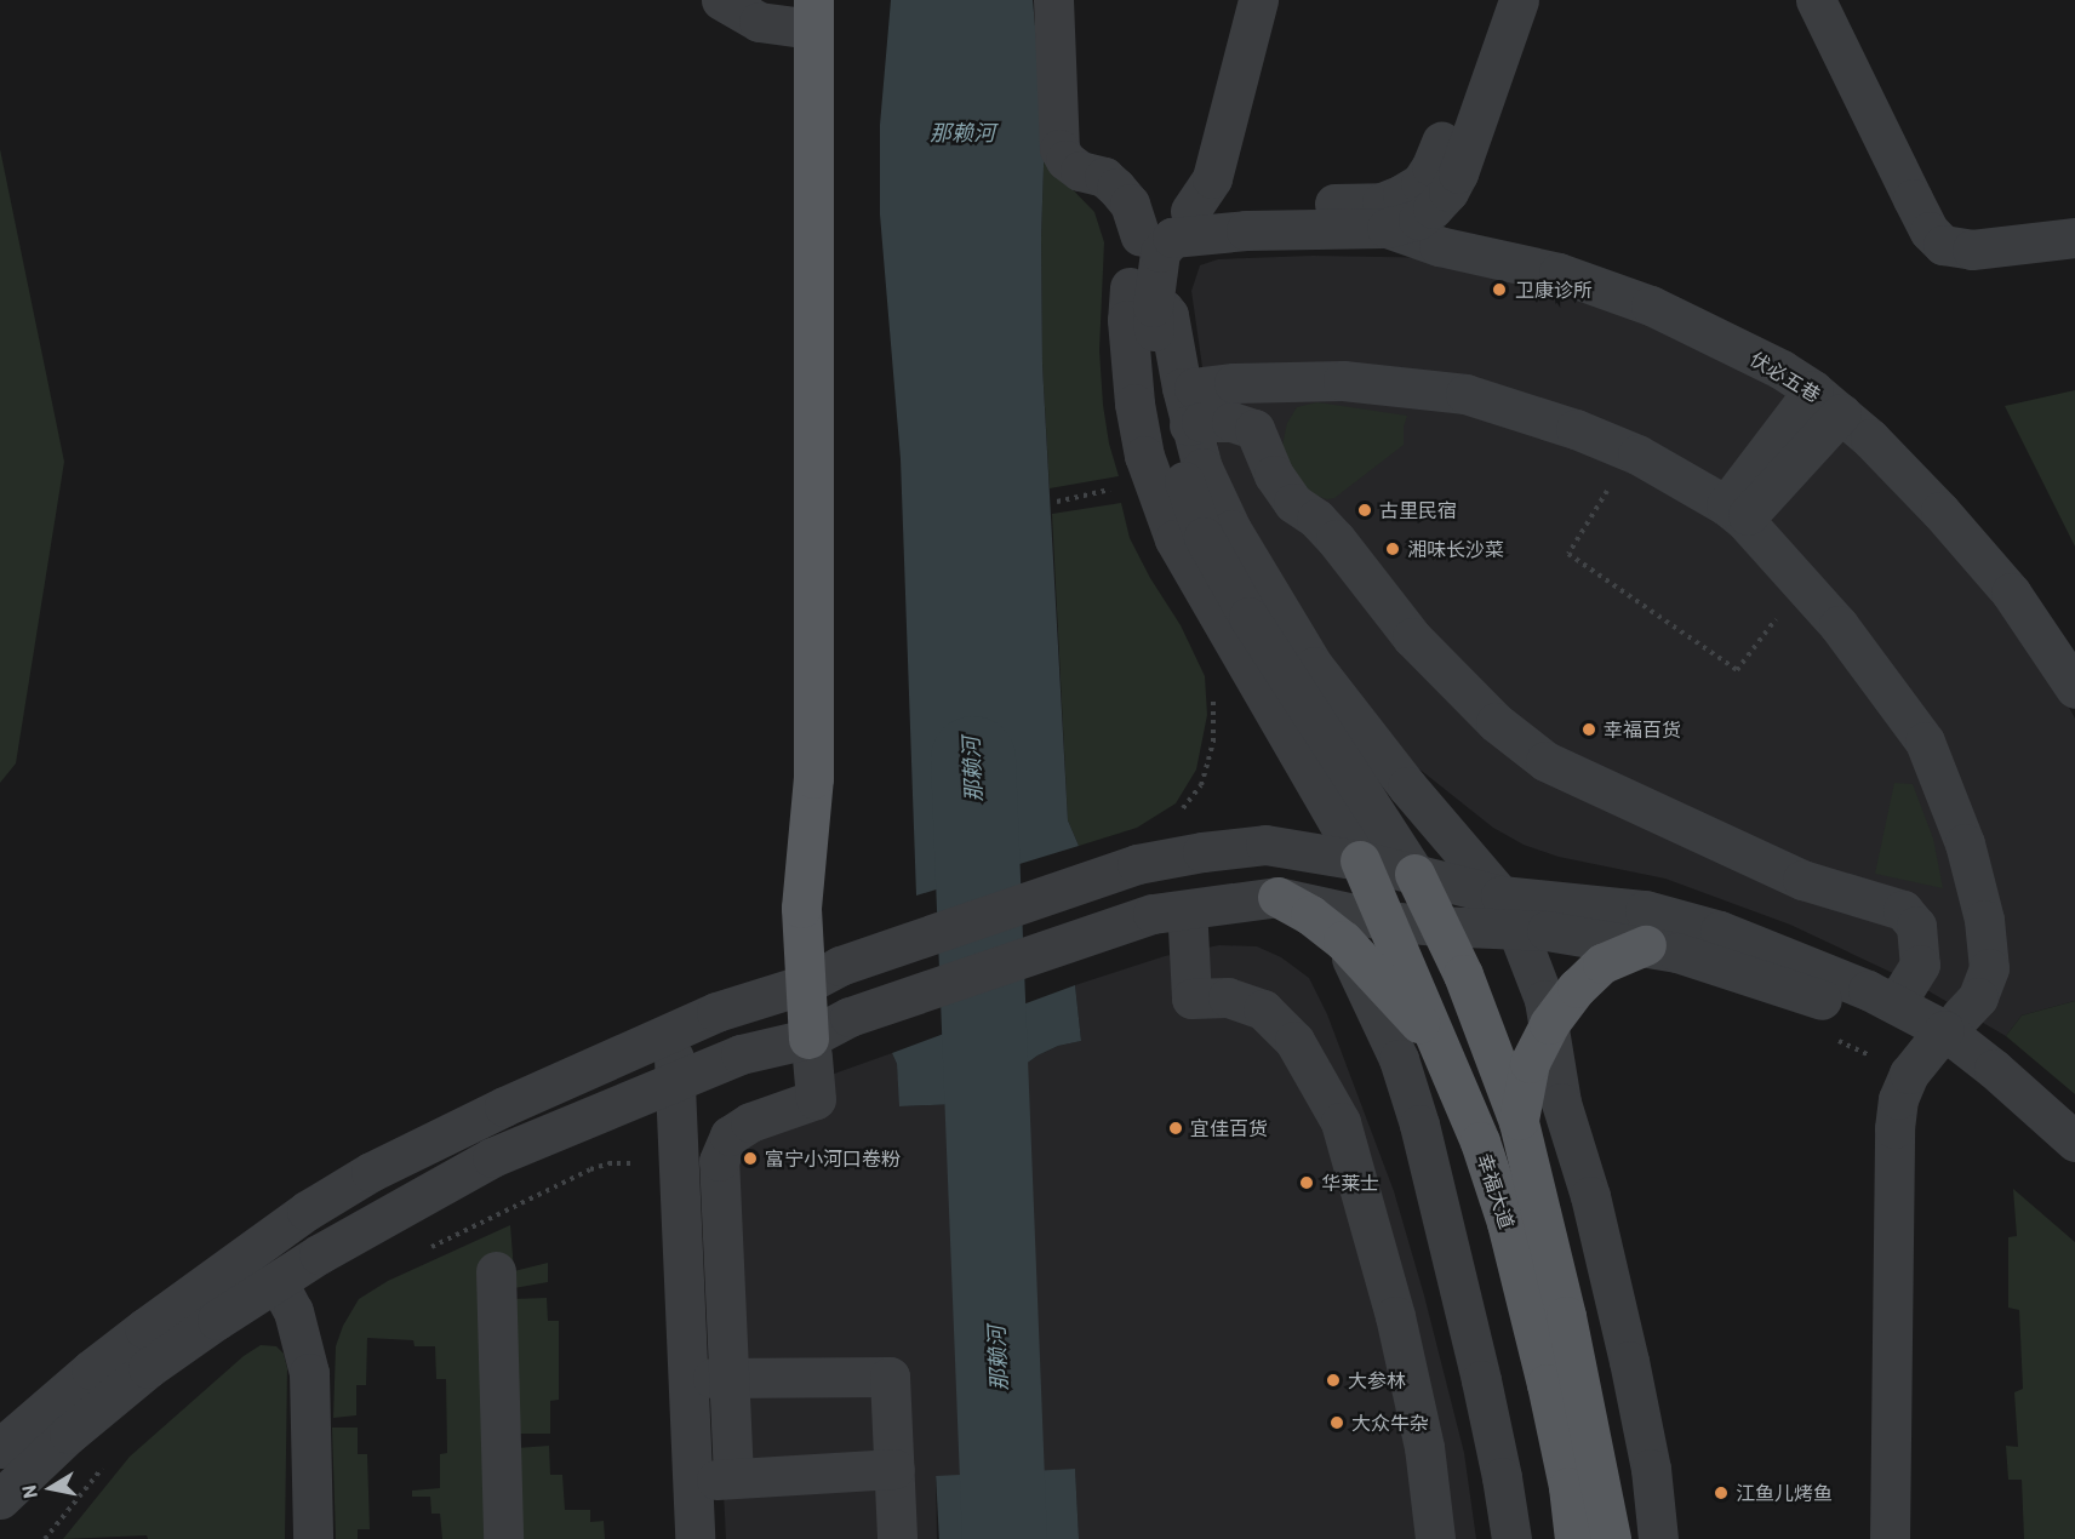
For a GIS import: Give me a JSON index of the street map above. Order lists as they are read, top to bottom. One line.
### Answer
{"streets":{"main road":["幸福大道"],"street":["伏必五巷"]},"water":["那赖河"],"places":["卫康诊所","古里民宿","湘味长沙菜","幸福百货","宜佳百货","富宁小河口卷粉","华莱士","大参林","大众牛杂","江鱼儿烤鱼"],"north":"left"}
